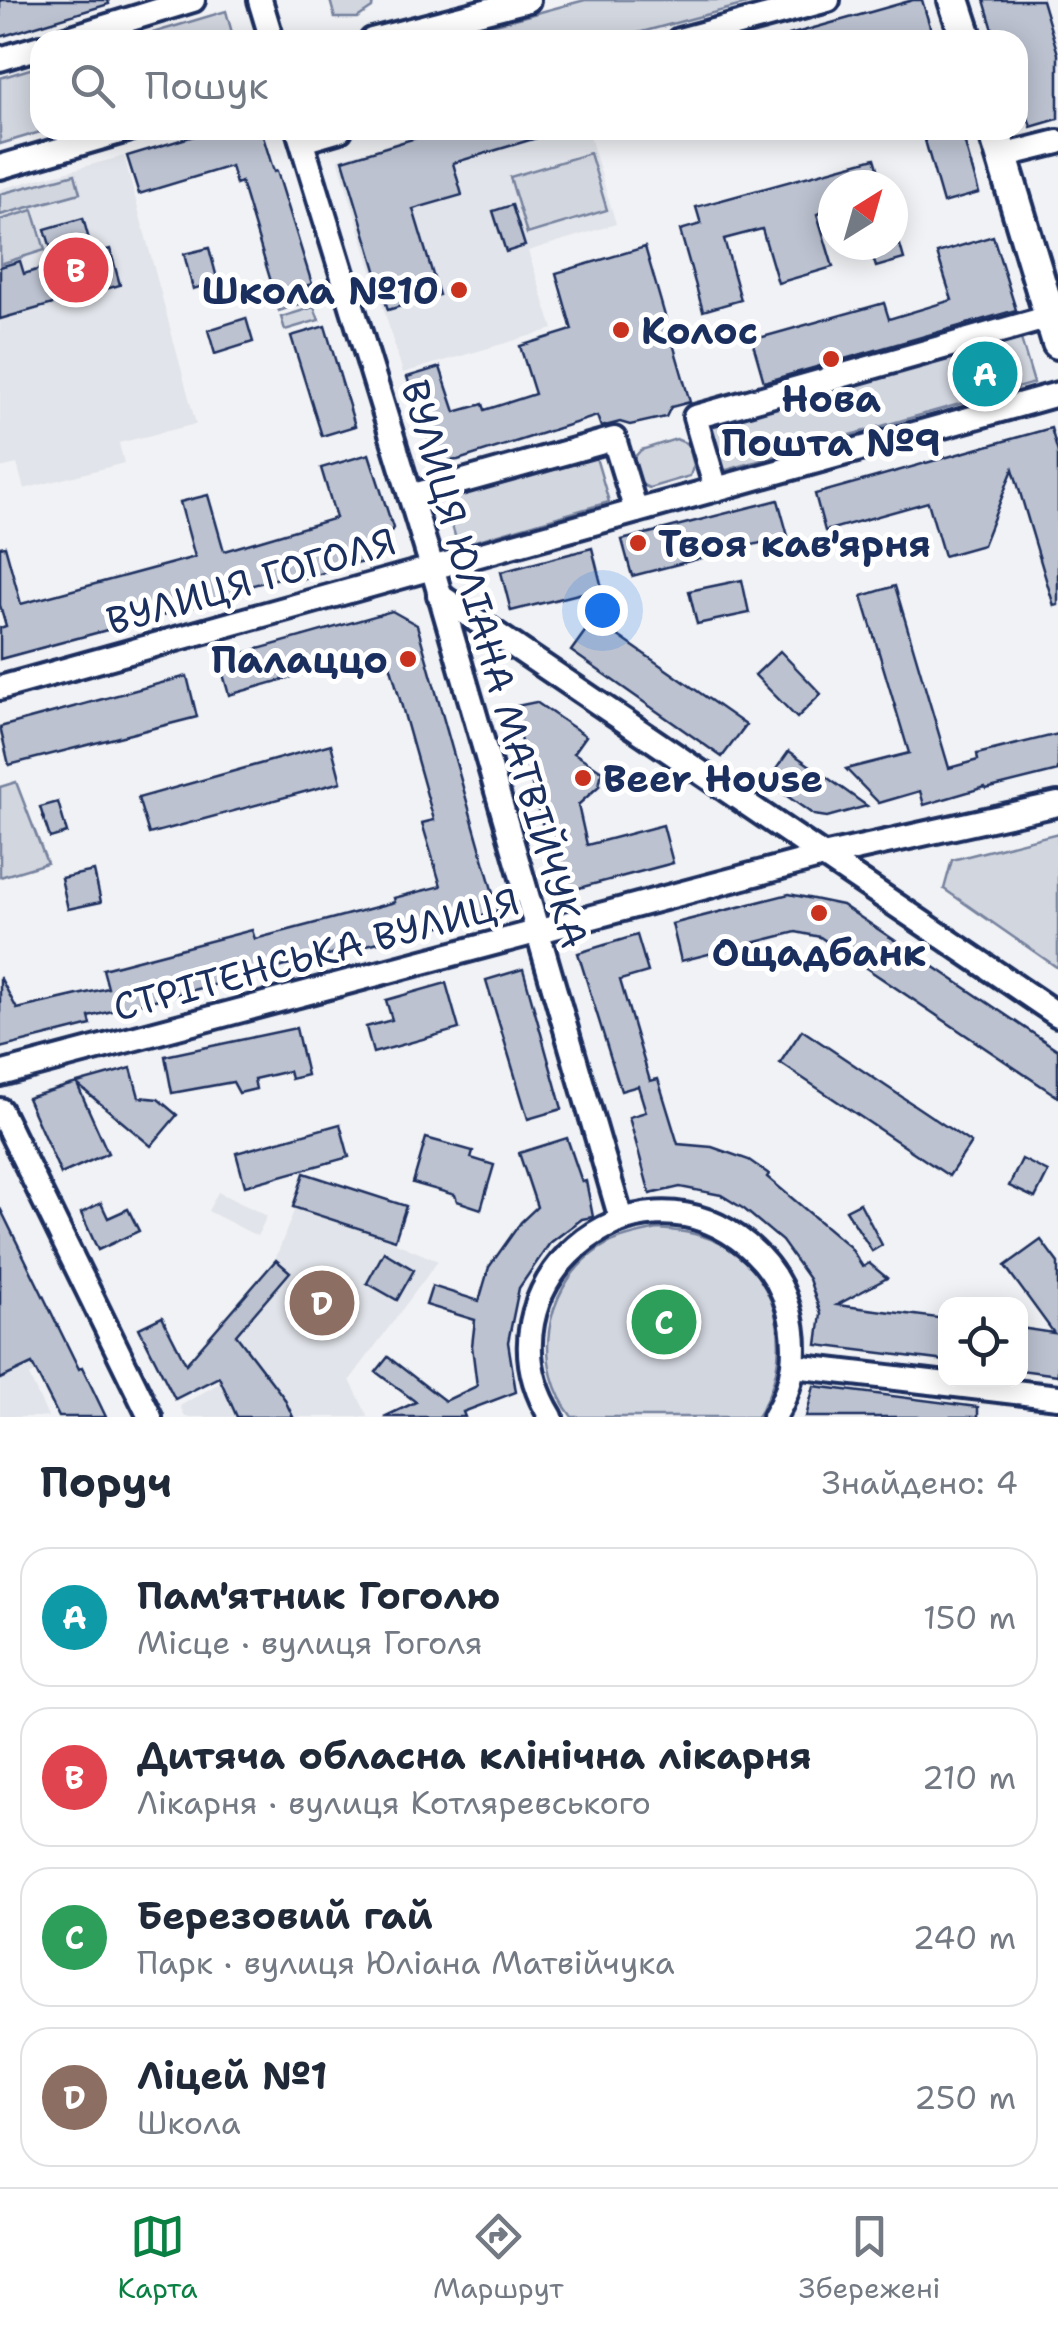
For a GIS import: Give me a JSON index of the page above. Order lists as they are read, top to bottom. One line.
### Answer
{"streets":{"street":["ВУЛИЦЯ ГОГОЛЯ","ВУЛИЦЯ ЮЛІАНА МАТВІЙЧУКА","СТРІТЕНСЬКА ВУЛИЦЯ"]},"crossings":[["ВУЛИЦЯ ГОГОЛЯ","ВУЛИЦЯ ЮЛІАНА МАТВІЙЧУКА"],["ВУЛИЦЯ ЮЛІАНА МАТВІЙЧУКА","СТРІТЕНСЬКА ВУЛИЦЯ"]],"places":["Школа №10","Колос","Нова Пошта №9","Твоя кав'ярня","Палаццо","Beer House","Ощадбанк"],"north":"top right","page":{"search":"Пошук","pins":["B","A","D","C"],"heading":["Поруч","Знайдено: 4"],"list":[{"mark":"A","name":"Пам'ятник Гоголю","note":"Місце · вулиця Гоголя","value":"150 m"},{"mark":"B","name":"Дитяча обласна клінічна лікарня","note":"Лікарня · вулиця Котляревського","value":"210 m"},{"mark":"C","name":"Березовий гай","note":"Парк · вулиця Юліана Матвійчука","value":"240 m"},{"mark":"D","name":"Ліцей №1","note":"Школа","value":"250 m"}],"nav":["Карта","Маршрут","Збережені"]}}
